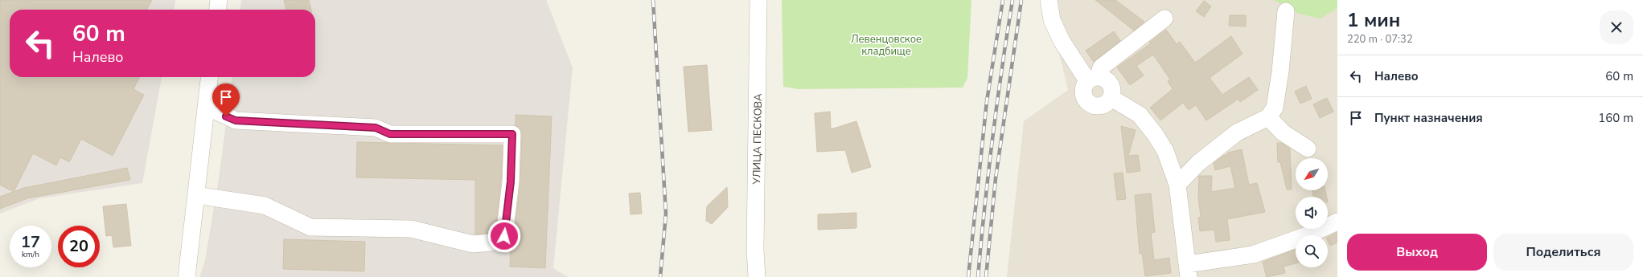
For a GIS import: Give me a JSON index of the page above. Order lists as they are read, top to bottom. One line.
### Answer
{"streets":{"street":["УЛИЦА ПЕСКОВА"]},"parks":["Левенцовское кладбище"],"north":"bottom left","page":{"heading":["1 мин","220 m · 07:32"],"turn":["60 m","Налево"],"list":[{"name":"Налево","value":"60 m"},{"name":"Пункт назначения","value":"160 m"}],"speed":"17 km/h","limit":"20","buttons":["Выход","Поделиться"]}}
